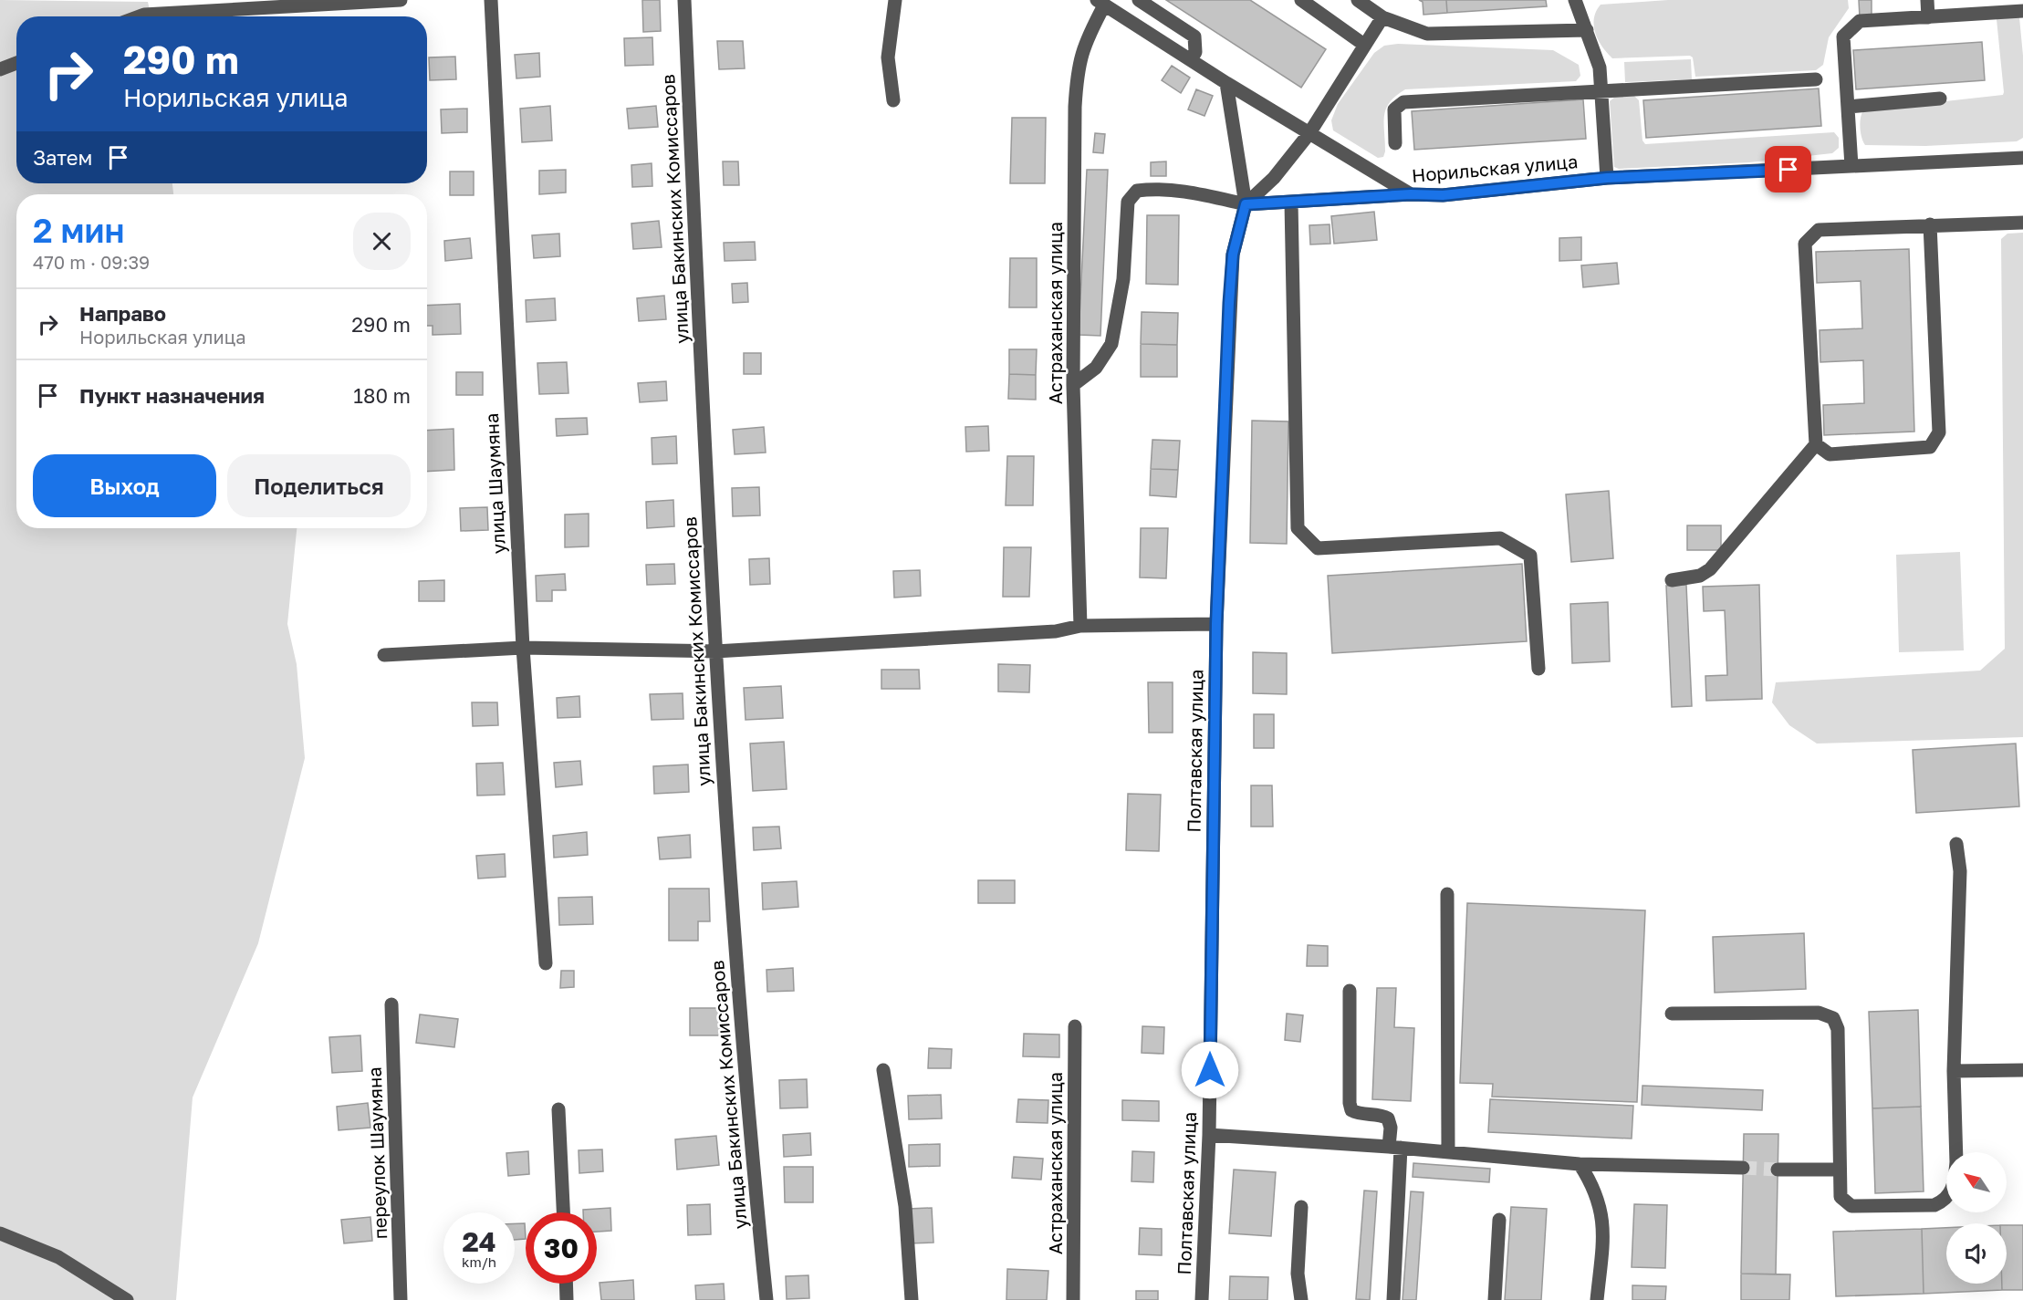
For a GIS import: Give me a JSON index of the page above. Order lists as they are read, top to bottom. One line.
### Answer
{"streets":{"street":["Норильская улица","улица Бакинских Комиссаров","Астраханская улица","улица Шаумяна","Полтавская улица","переулок Шаумяна"]},"crossings":[["Норильская улица","Астраханская улица"],["Норильская улица","Полтавская улица"]],"north":"top left","page":{"turn":["290 m","Норильская улица"],"then":"Затем","heading":["2 мин","470 m · 09:39"],"list":[{"name":"Направо","note":"Норильская улица","value":"290 m"},{"name":"Пункт назначения","value":"180 m"}],"buttons":["Выход","Поделиться"],"speed":"24 km/h","limit":"30"}}
